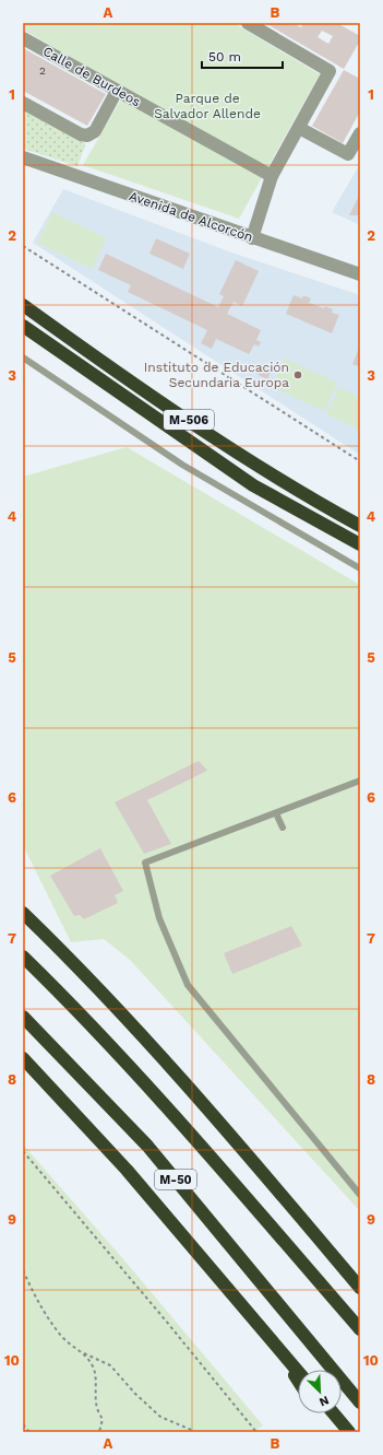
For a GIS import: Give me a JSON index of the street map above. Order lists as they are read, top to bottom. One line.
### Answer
{"streets":{"highway":["M-506","M-50"],"street":["Calle de Burdeos","Avenida de Alcorcón"]},"parks":["Parque de Salvador Allende"],"places":["Instituto de Educación Secundaria Europa"],"house_numbers":["2"],"scale_bar":"50 m","north":"bottom right","grid":{"columns":["A","B"],"rows":["1","2","3","4","5","6","7","8","9","10"]}}
